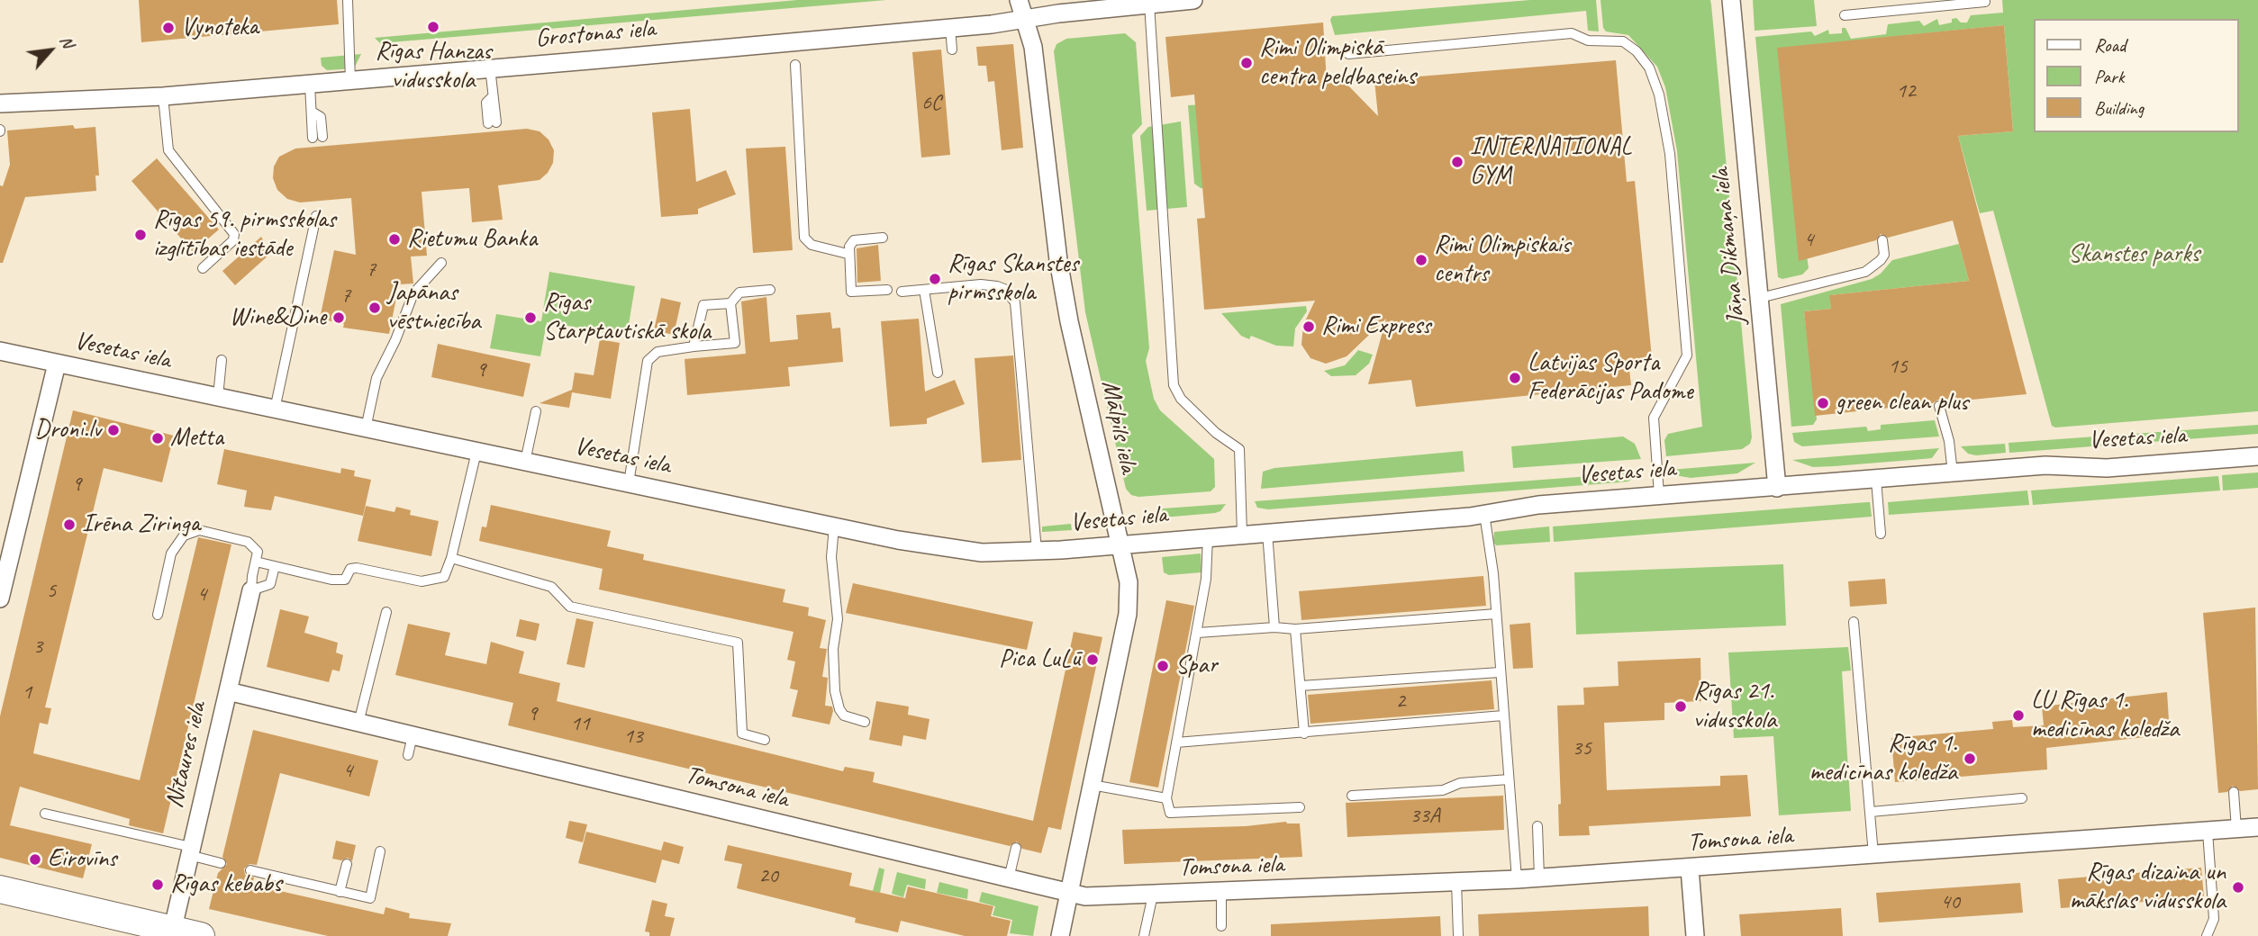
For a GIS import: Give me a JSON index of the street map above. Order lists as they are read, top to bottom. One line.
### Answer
{"streets":{"street":["Grostonas iela","Jāņa Dikmaņa iela","Vesetas iela","Mālpils iela","Nītaures iela","Tomsona iela"]},"crossings":[["Grostonas iela","Mālpils iela"],["Jāņa Dikmaņa iela","Vesetas iela"],["Vesetas iela","Mālpils iela"],["Mālpils iela","Tomsona iela"],["Nītaures iela","Tomsona iela"]],"parks":["Skanstes parks"],"places":["Rīgas Hanzas vidusskola","Vynoteka","Rimi Olimpiskā centra peldbaseins","INTERNATIONAL GYM","Rīgas 59. pirmsskolas izglītības iestāde","Rietumu Banka","Rimi Olimpiskais centrs","Rīgas Skanstes pirmsskola","Japānas vēstniecība","Wine&Dine","Rīgas Starptautiskā skola","Rimi Express","Latvijas Sporta Federācijas Padome","green clean plus","Droni.lv","Metta","Irēna Ziringa","Pica LuLū","Spar","Rīgas 21. vidusskola","LU Rīgas 1. medicīnas koledža","Rīgas 1. medicīnas koledža","Eirovīns","Rīgas kebabs","Rīgas dizaina un mākslas vidusskola"],"house_numbers":["12","6C","4","7","7","15","9","9","5","4","3","1","2","9","11","13","35","4","33A","20","40"],"legend":["Road","Park","Building"],"north":"top right"}
